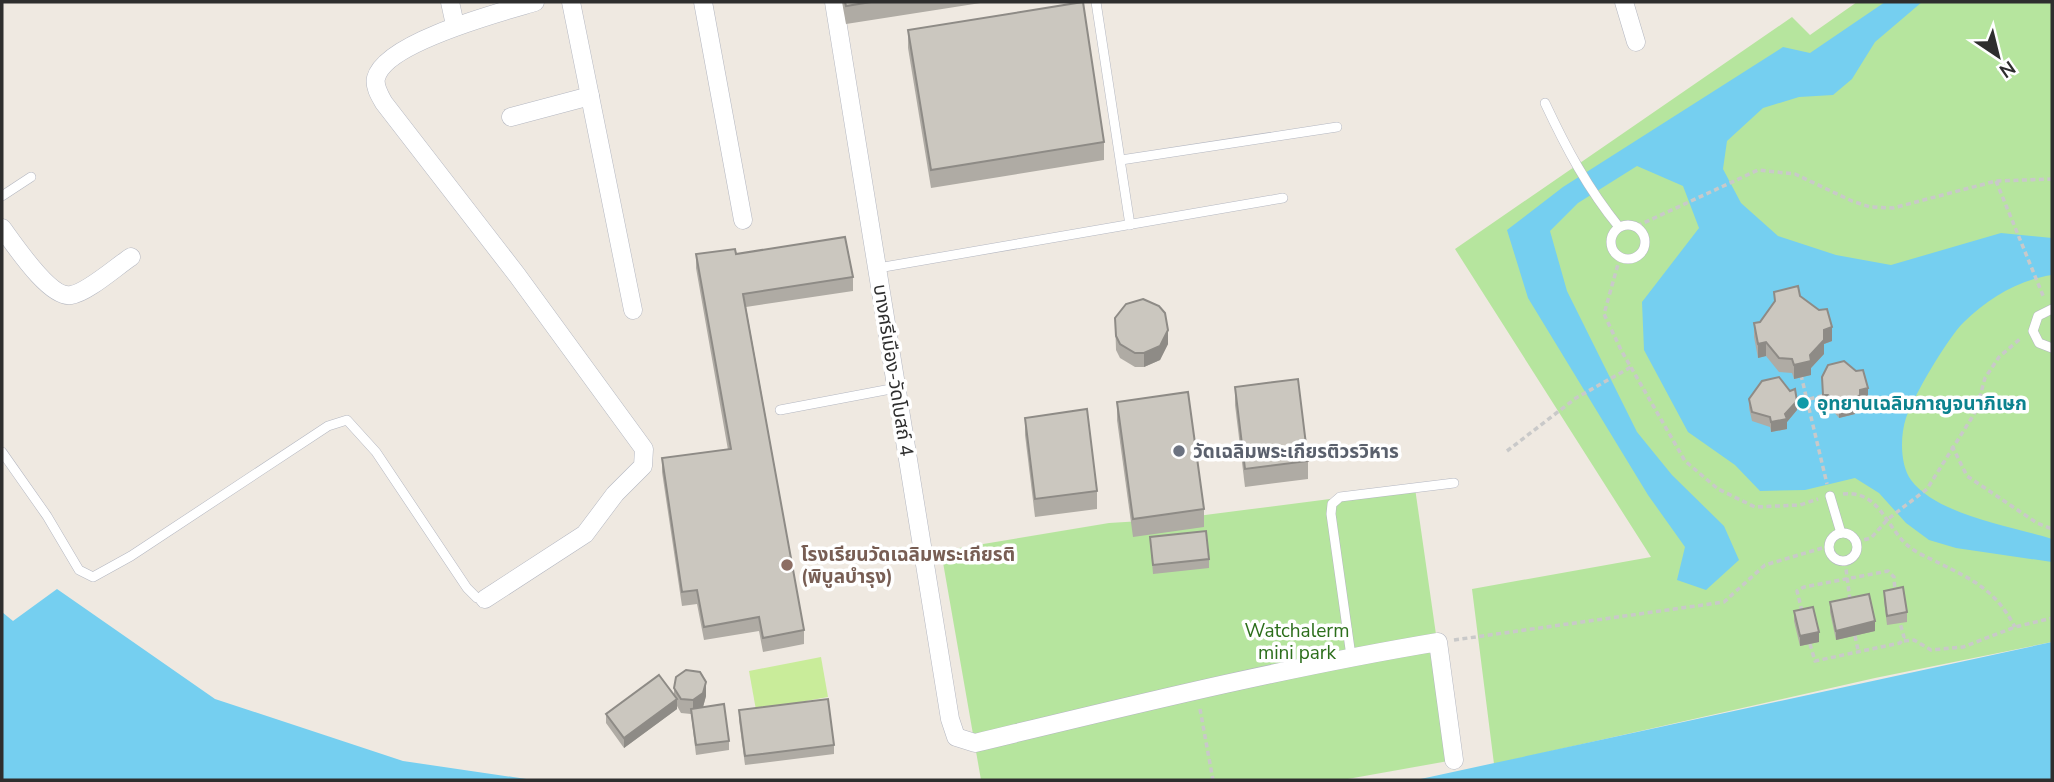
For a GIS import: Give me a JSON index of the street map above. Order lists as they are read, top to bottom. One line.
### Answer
{"streets":{"street":["บางศรีเมือง-วัดโบสถ์ 4"]},"parks":["Watchalerm mini park"],"places":["อุทยานเฉลิมกาญจนาภิเษก","วัดเฉลิมพระเกียรติวรวิหาร","โรงเรียนวัดเฉลิมพระเกียรติ (พิบูลบำรุง)"],"north":"bottom right"}
